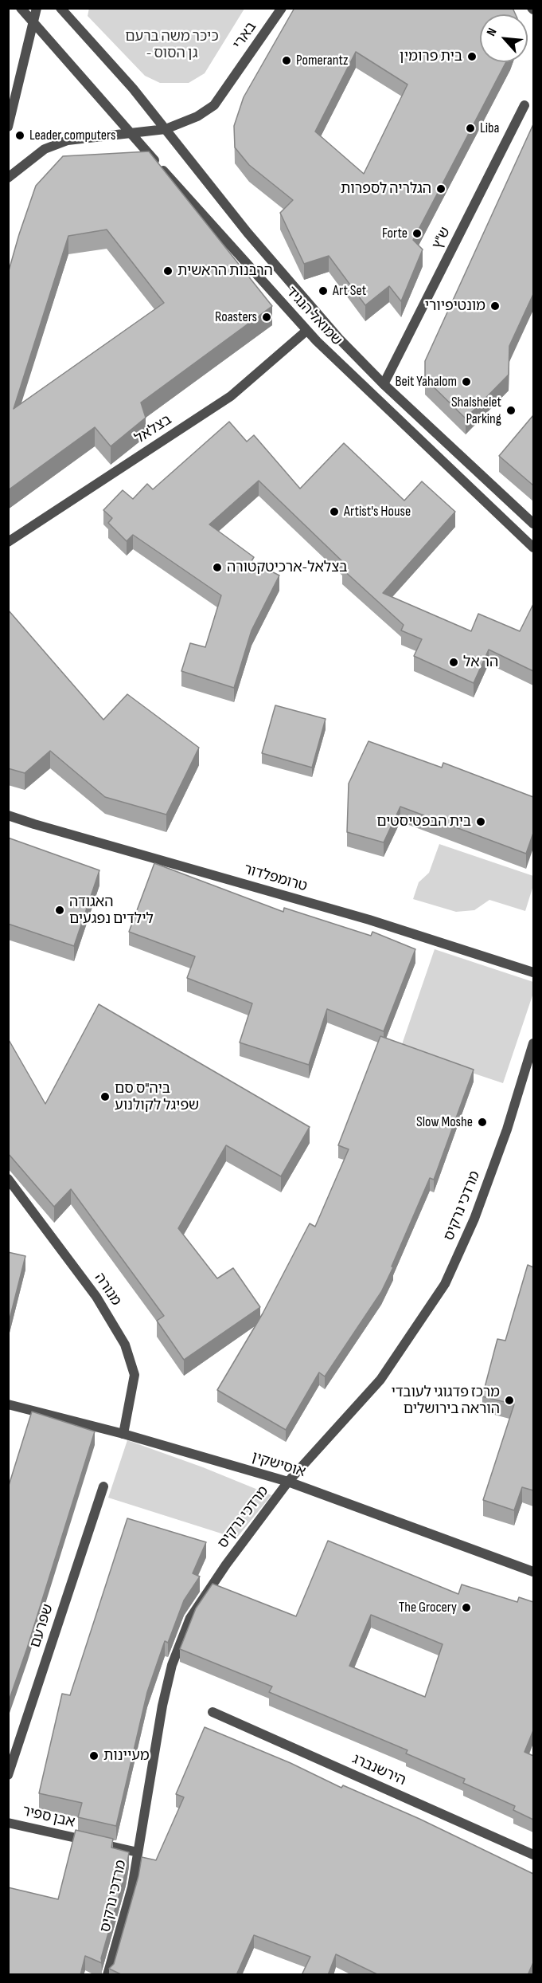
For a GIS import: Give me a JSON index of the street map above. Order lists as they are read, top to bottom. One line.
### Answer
{"streets":{"street":["בארי","ש\"ץ","שמואל הנגיד","בצלאל","טרומפלדור","מרדכי נרקיס","מנורה","אוסישקין","שפרעם","הירשנברג","אבן ספיר"]},"crossings":[["בארי","שמואל הנגיד"],["ש\"ץ","שמואל הנגיד"],["שמואל הנגיד","בצלאל"],["מרדכי נרקיס","אוסישקין"],["מרדכי נרקיס","אבן ספיר"],["מנורה","אוסישקין"]],"parks":["כיכר משה ברעם - גן הסוס"],"places":["בית פרומין","Pomerantz","Liba","Leader computers","הגלריה לספרות","Forte","הרבנות הראשית","Art Set","מונטיפיורי","Roasters","Beit Yahalom","Shalshelet Parking","Artist's House","בצלאל-ארכיטקטורה","הר אל","בית הבפטיסטים","האגודה לילדים נפגעים","ביה\"ס סם שפיגל לקולנוע","Slow Moshe","מרכז פדגוגי לעובדי הוראה בירושלים","The Grocery","מעיינות"],"north":"top left"}
